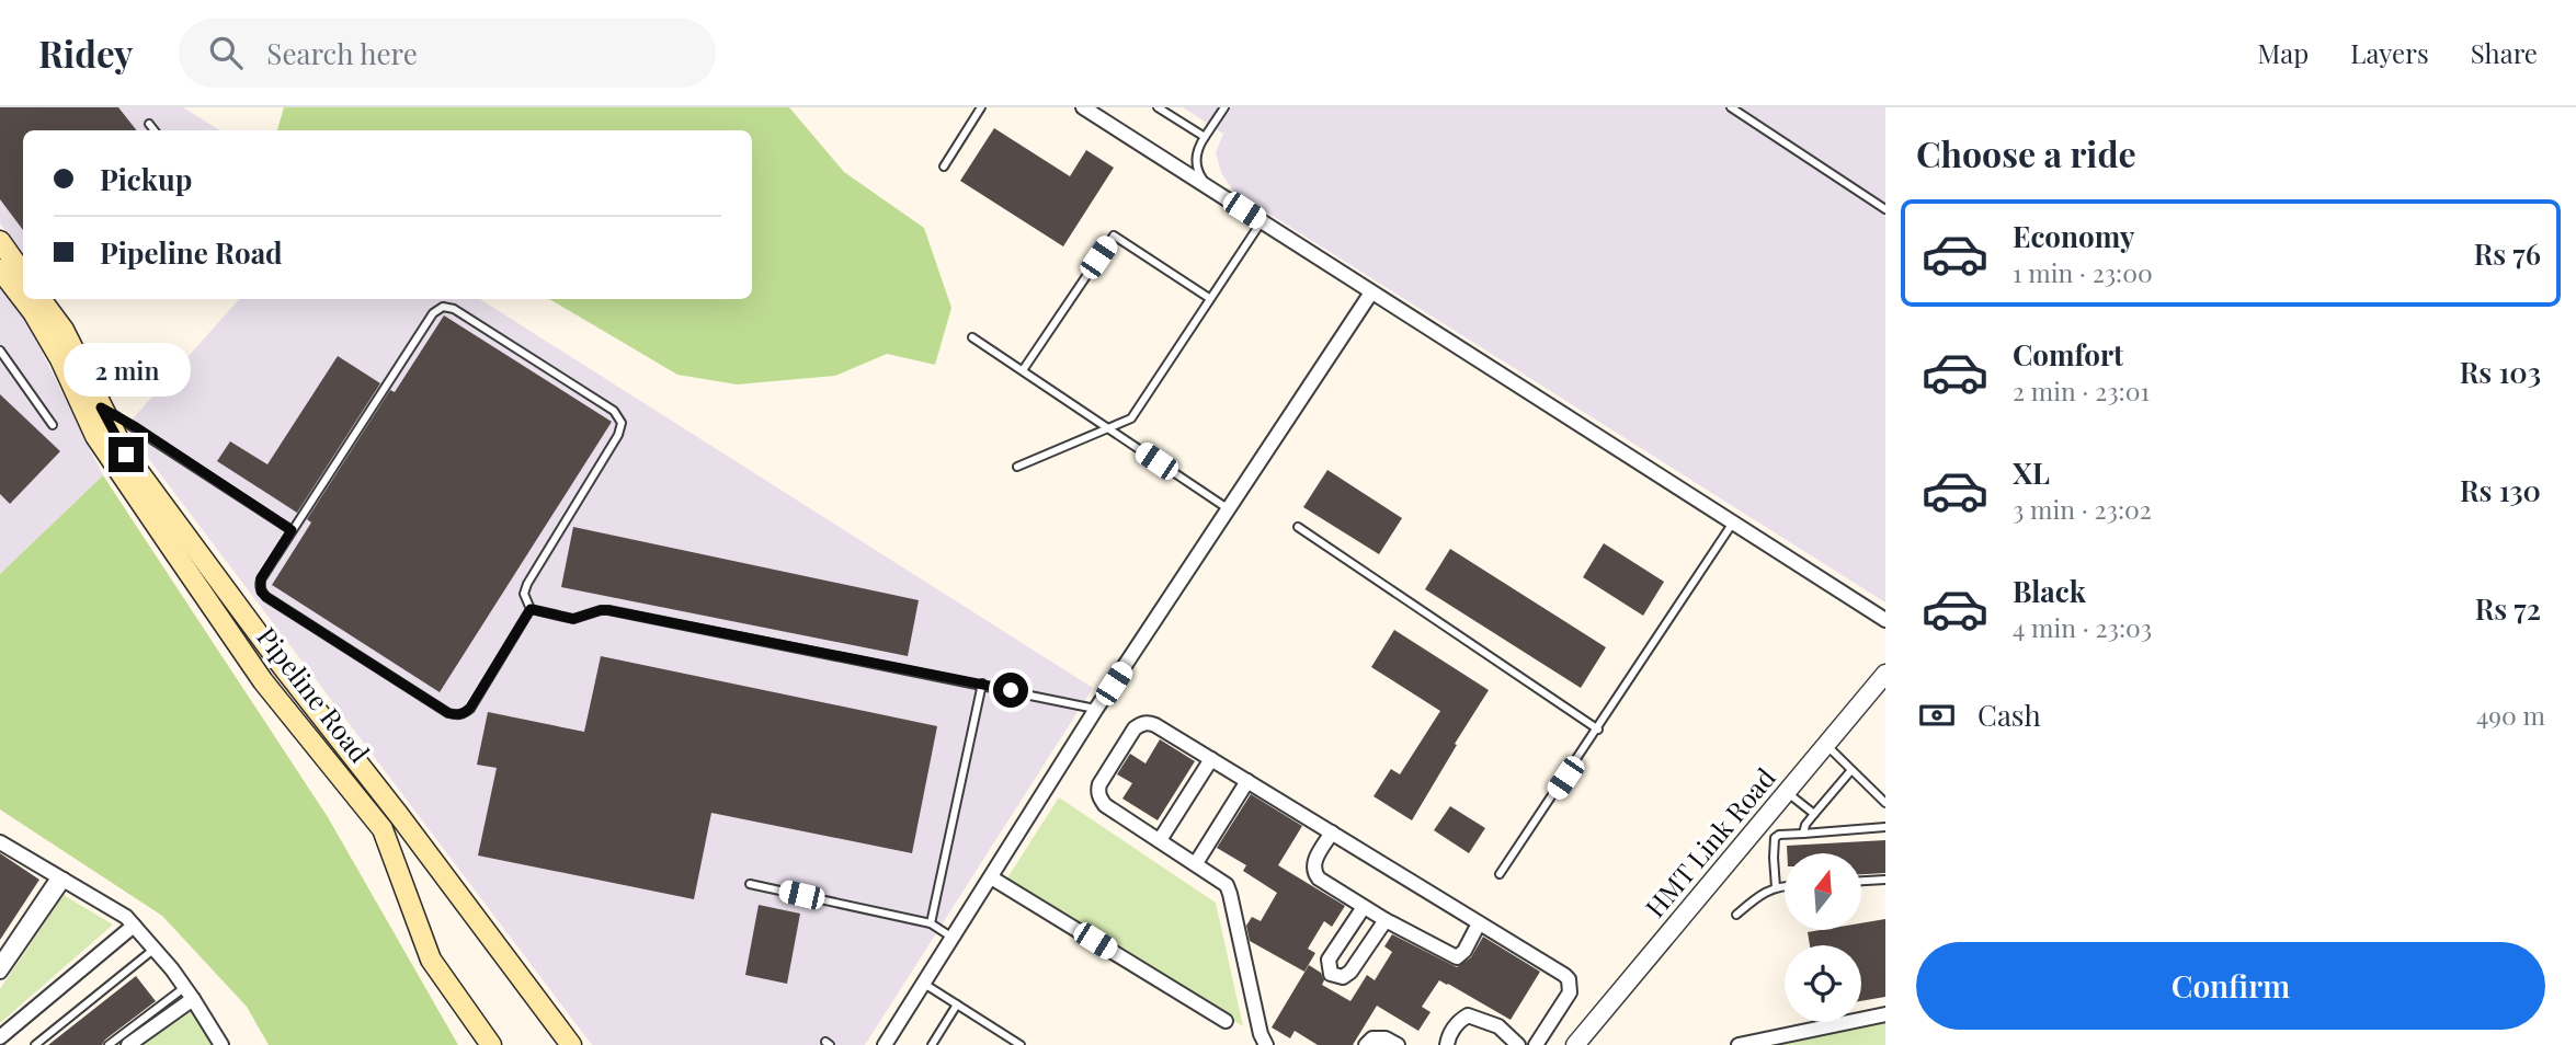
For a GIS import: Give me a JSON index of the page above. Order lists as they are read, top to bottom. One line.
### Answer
{"streets":{"main road":["Pipeline Road"],"street":["HMT Link Road"]},"north":"top","page":{"header":"Ridey","search":"Search here","nav":["Map","Layers","Share"],"heading":"Choose a ride","banner":["Pickup","Pipeline Road"],"list":[{"name":"Economy","note":"1 min · 23:00","value":"Rs 76"},{"name":"Comfort","note":"2 min · 23:01","value":"Rs 103"},{"name":"XL","note":"3 min · 23:02","value":"Rs 130"},{"name":"Black","note":"4 min · 23:03","value":"Rs 72"}],"bubble":"2 min","pay":["Cash","490 m"],"buttons":"Confirm"}}
